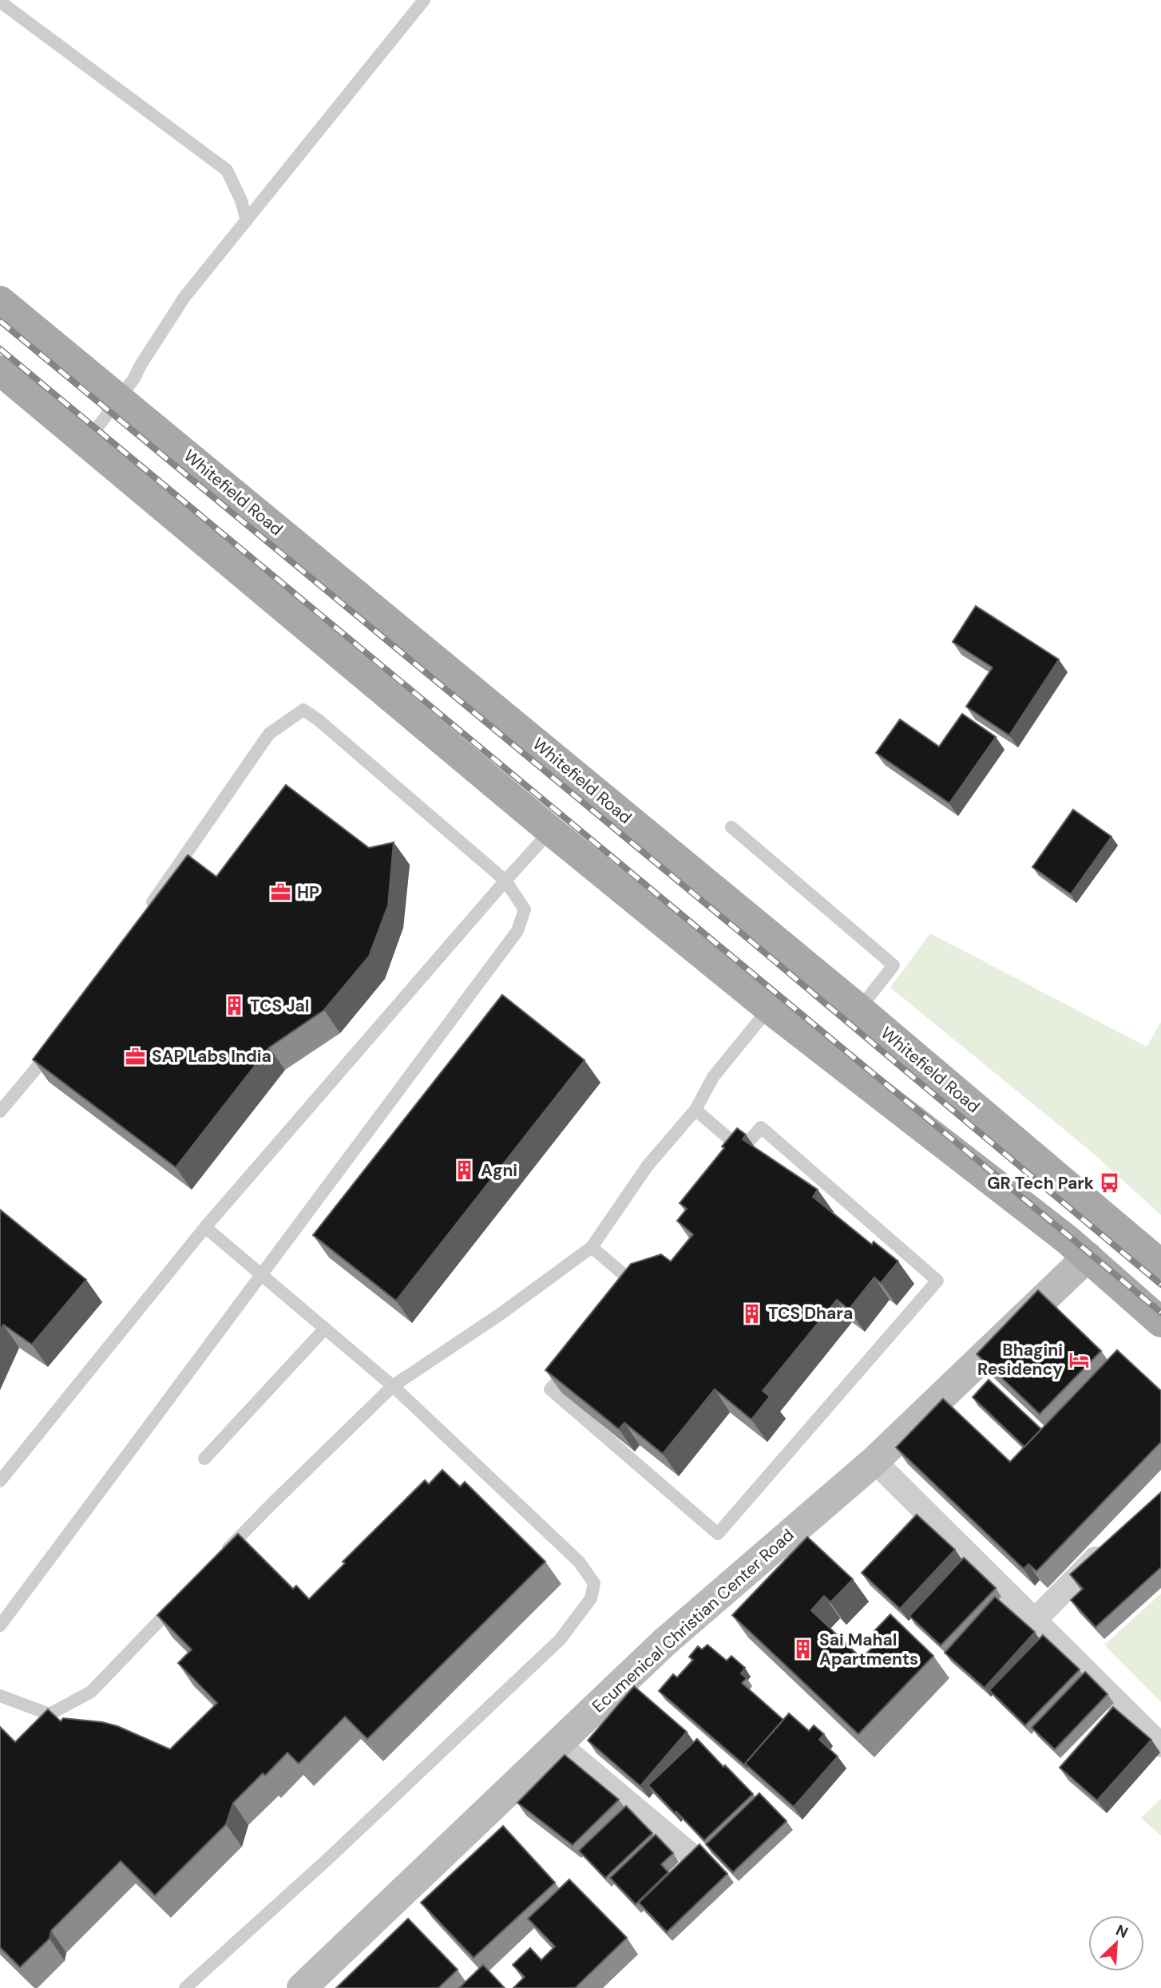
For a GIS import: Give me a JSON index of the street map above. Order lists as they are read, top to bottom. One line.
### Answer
{"streets":{"main road":["Whitefield Road"],"street":["Ecumenical Christian Center Road"]},"places":{"office":["HP","SAP Labs India"],"building":["TCS Jal","Agni","TCS Dhara","Sai Mahal Apartments"],"bus stop":["GR Tech Park"],"hotel":["Bhagini Residency"]},"north":"top right"}
